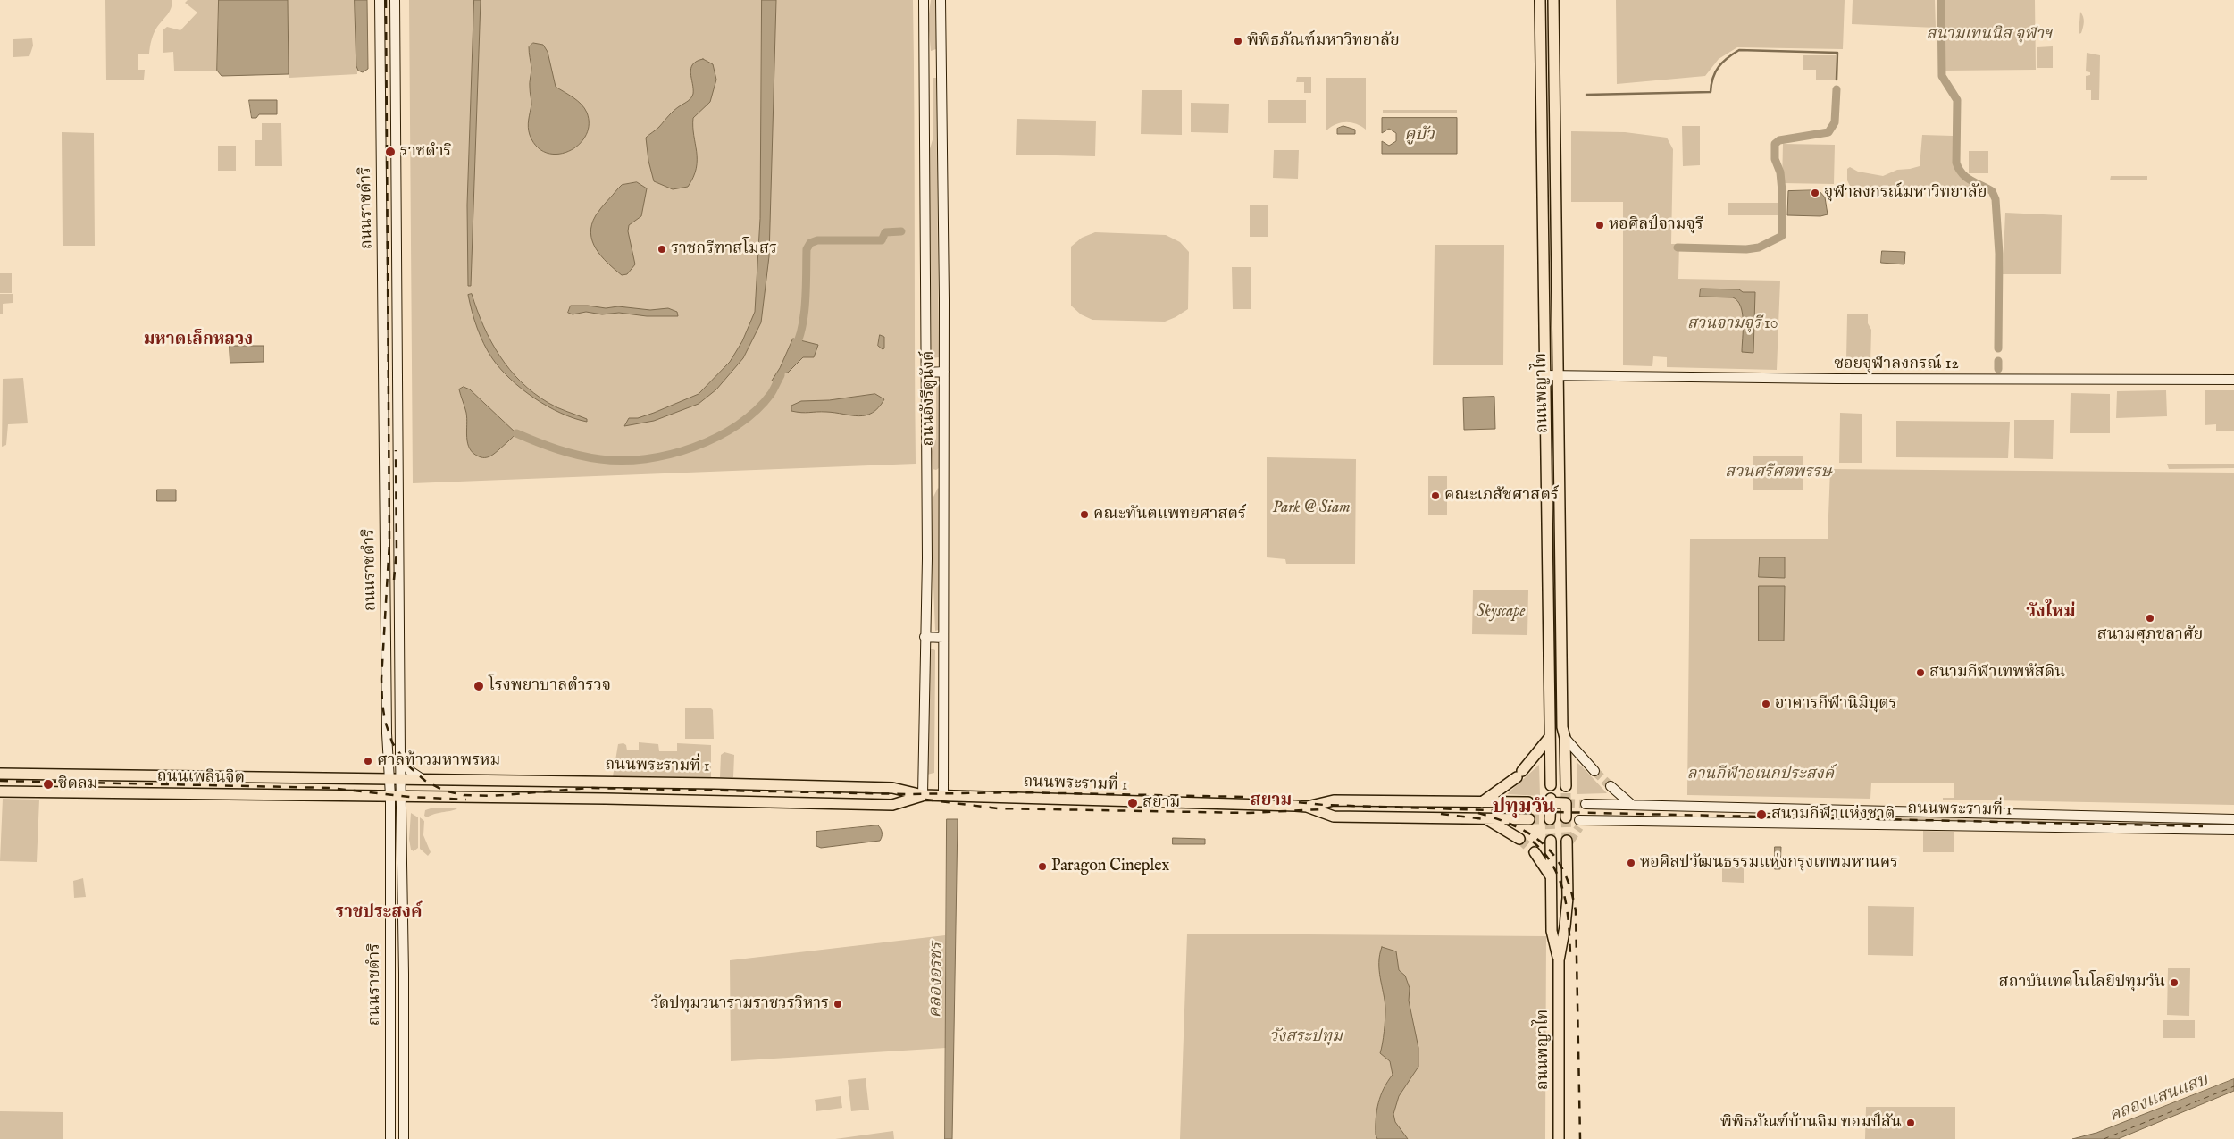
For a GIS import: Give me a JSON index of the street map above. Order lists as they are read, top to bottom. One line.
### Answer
{"streets":{"main road":["ถนนราชดำริ","ซอยจุฬาลงกรณ์ 12","ถนนพญาไท","ถนนอังรีดูนังต์","ถนนพระรามที่ 1","ถนนเพลินจิต"]},"crossings":[["ถนนราชดำริ","ถนนพระรามที่ 1"],["ถนนราชดำริ","ถนนเพลินจิต"],["ซอยจุฬาลงกรณ์ 12","ถนนพญาไท"],["ถนนอังรีดูนังต์","ถนนพระรามที่ 1"],["ถนนพระรามที่ 1","ถนนเพลินจิต"]],"districts":["มหาดเล็กหลวง","วังใหม่","สยาม","ปทุมวัน","ราชประสงค์"],"water":["คูบัว","คลองอรชร","คลองแสนแสบ"],"parks":["สนามเทนนิส จุฬาฯ","สวนจามจุรี 10","สวนศรีศตพรรษ","Park @ Siam","Skyscape","ลานกีฬาอเนกประสงค์","วังสระปทุม"],"places":["พิพิธภัณฑ์มหาวิทยาลัย","ราชดำริ","จุฬาลงกรณ์มหาวิทยาลัย","หอศิลป์จามจุรี","ราชกรีฑาสโมสร","คณะเภสัชศาสตร์","คณะทันตแพทยศาสตร์","สนามศุภชลาศัย","สนามกีฬาเทพหัสดิน","โรงพยาบาลตำรวจ","อาคารกีฬานิมิบุตร","ศาลท้าวมหาพรหม","ชิดลม","สยาม","สนามกีฬาแห่งชาติ","หอศิลปวัฒนธรรมแห่งกรุงเทพมหานคร","Paragon Cineplex","สถาบันเทคโนโลยีปทุมวัน","วัดปทุมวนารามราชวรวิหาร","พิพิธภัณฑ์บ้านจิม ทอมป์สัน"]}
